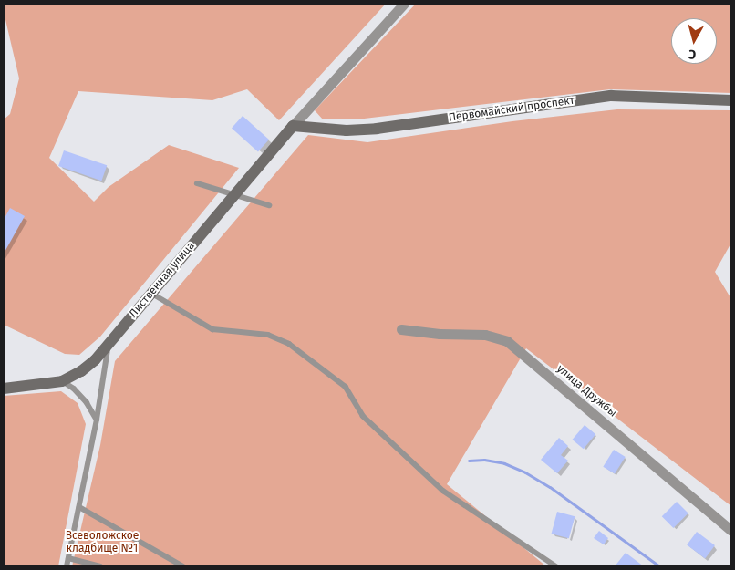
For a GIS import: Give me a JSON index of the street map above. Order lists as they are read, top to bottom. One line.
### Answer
{"streets":{"street":["Первомайский проспект","Лиственная улица","улица Дружбы"]},"crossings":[["Первомайский проспект","Лиственная улица"]],"parks":["Всеволожское кладбище №1"],"north":"bottom"}
